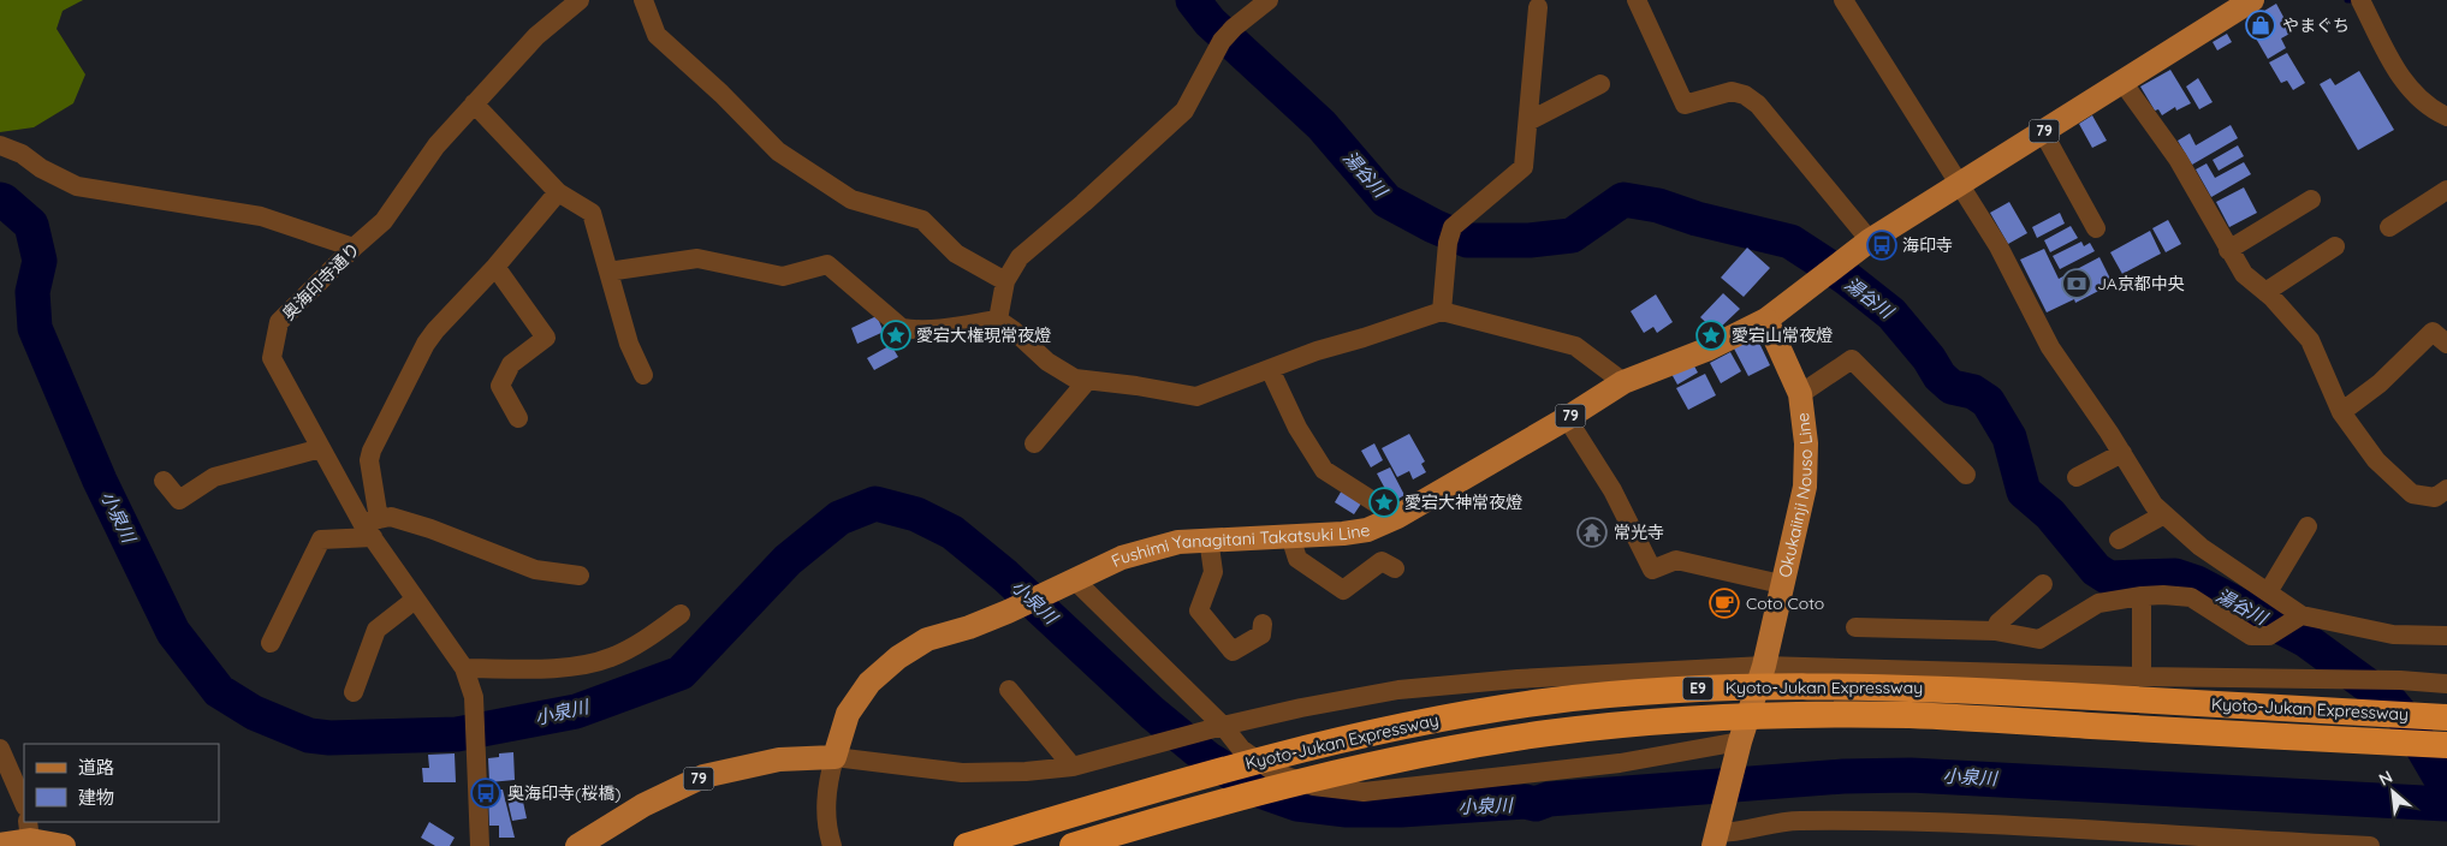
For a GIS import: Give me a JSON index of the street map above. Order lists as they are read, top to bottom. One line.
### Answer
{"streets":{"highway":["Kyoto-Jukan Expressway","E9"],"main road":["79","Okukaiinji Nouso Line","Fushimi Yanagitani Takatsuki Line"],"street":["奥海印寺通り"]},"crossings":[["79","Fushimi Yanagitani Takatsuki Line"],["Okukaiinji Nouso Line","Fushimi Yanagitani Takatsuki Line"]],"water":["湯谷川","小泉川"],"places":{"shop":["やまぐち"],"bus stop":["海印寺","奥海印寺(桜橋)"],"bank":["JA京都中央"],"place":["愛宕大権現常夜燈","愛宕山常夜燈","愛宕大神常夜燈"],"temple":["常光寺"],"cafe":["Coto Coto"]},"legend":["道路","建物"],"north":"top left"}
